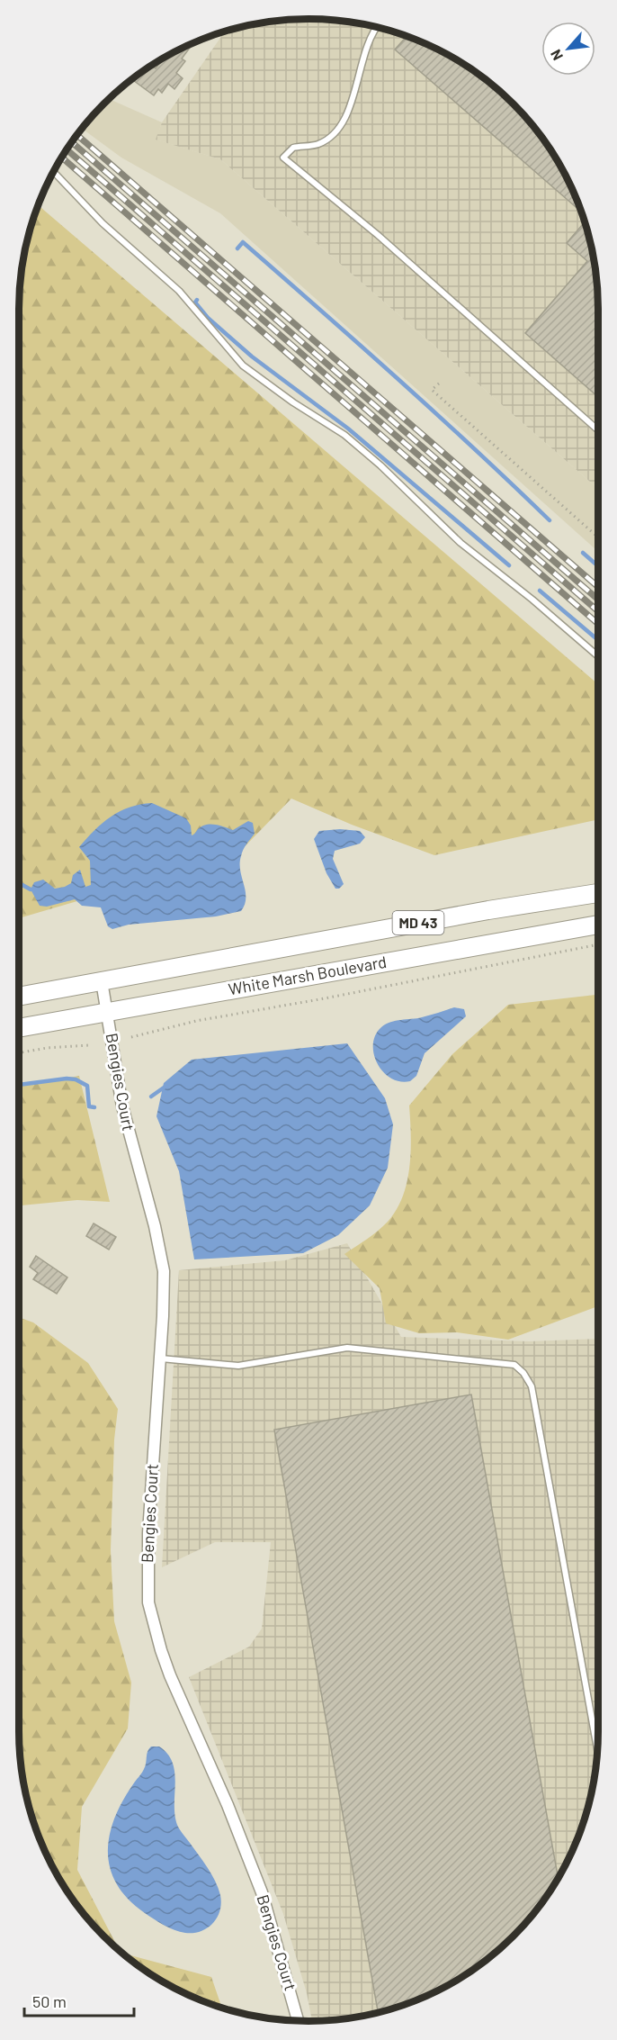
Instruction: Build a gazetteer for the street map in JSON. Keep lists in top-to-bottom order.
{
  "streets": {
    "main road": ["MD 43", "White Marsh Boulevard"],
    "street": ["Bengies Court"]
  },
  "crossings": [
    ["White Marsh Boulevard", "Bengies Court"]
  ],
  "scale_bar": "50 m",
  "north": "bottom left"
}
